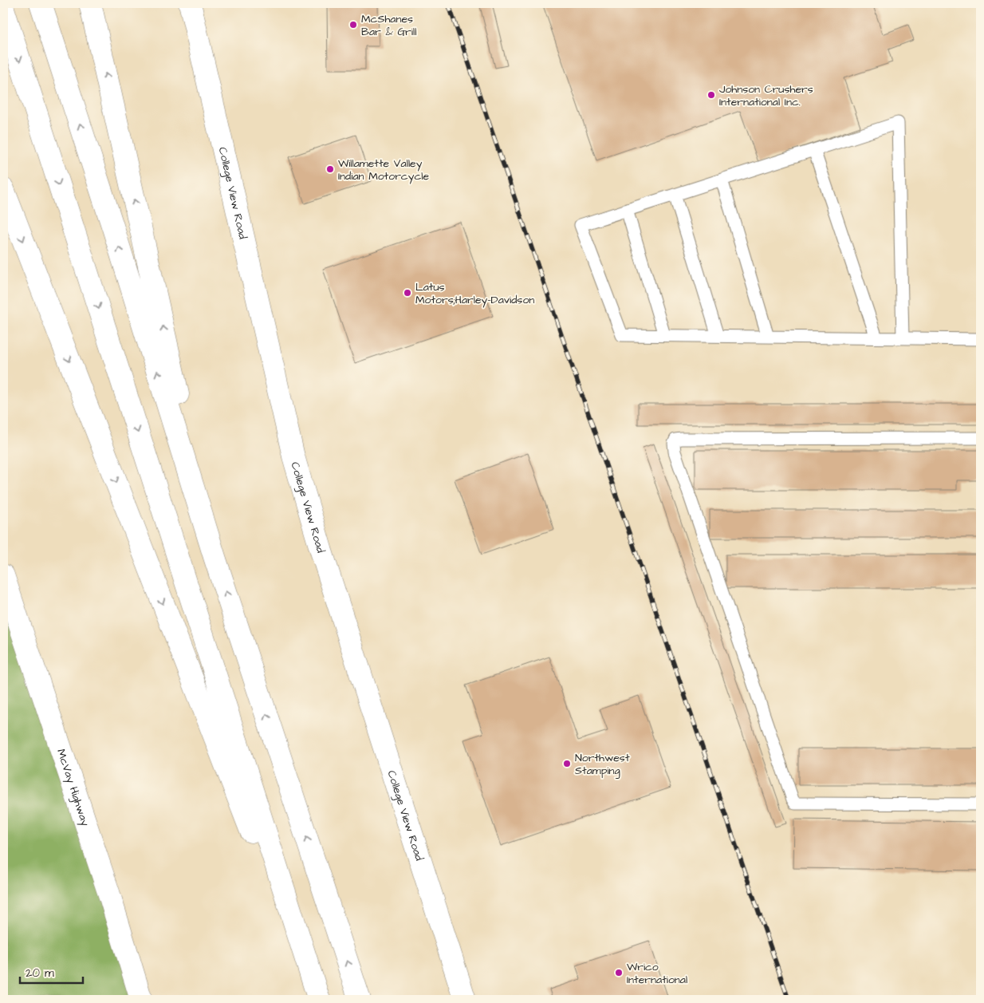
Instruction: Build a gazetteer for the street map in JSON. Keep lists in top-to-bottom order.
{
  "streets": {
    "main road": ["College View Road", "McVay Highway"]
  },
  "places": [
    "McShanes Bar & Grill",
    "Johnson Crushers International Inc.",
    "Willamette Valley Indian Motorcycle",
    "Latus Motors;Harley-Davidson",
    "Northwest Stamping",
    "Wrico International"
  ],
  "scale_bar": "20 m"
}
